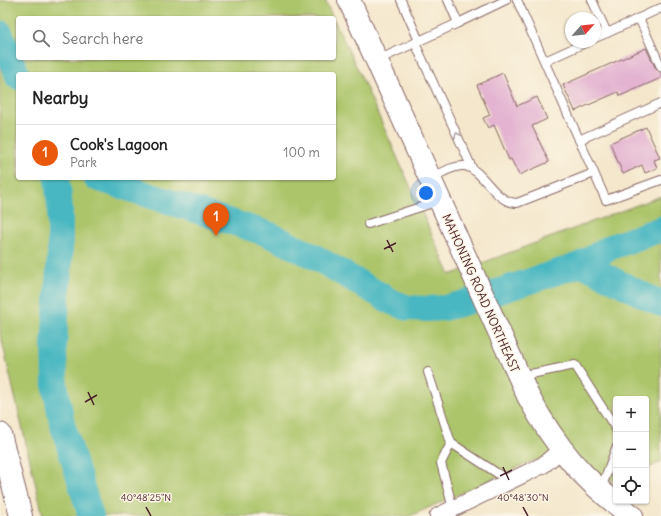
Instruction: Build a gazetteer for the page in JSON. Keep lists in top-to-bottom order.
{
  "streets": {
    "main road": ["MAHONING ROAD NORTHEAST"]
  },
  "north": "top right",
  "page": {
    "search": "Search here",
    "heading": "Nearby",
    "list": [
      {
        "mark": "1",
        "name": "Cook's Lagoon",
        "note": "Park",
        "value": "100 m"
      }
    ],
    "pins": "1",
    "map_buttons": ["+", "−"]
  },
  "coordinates": ["40°48'25\"N", "40°48'30\"N"]
}
